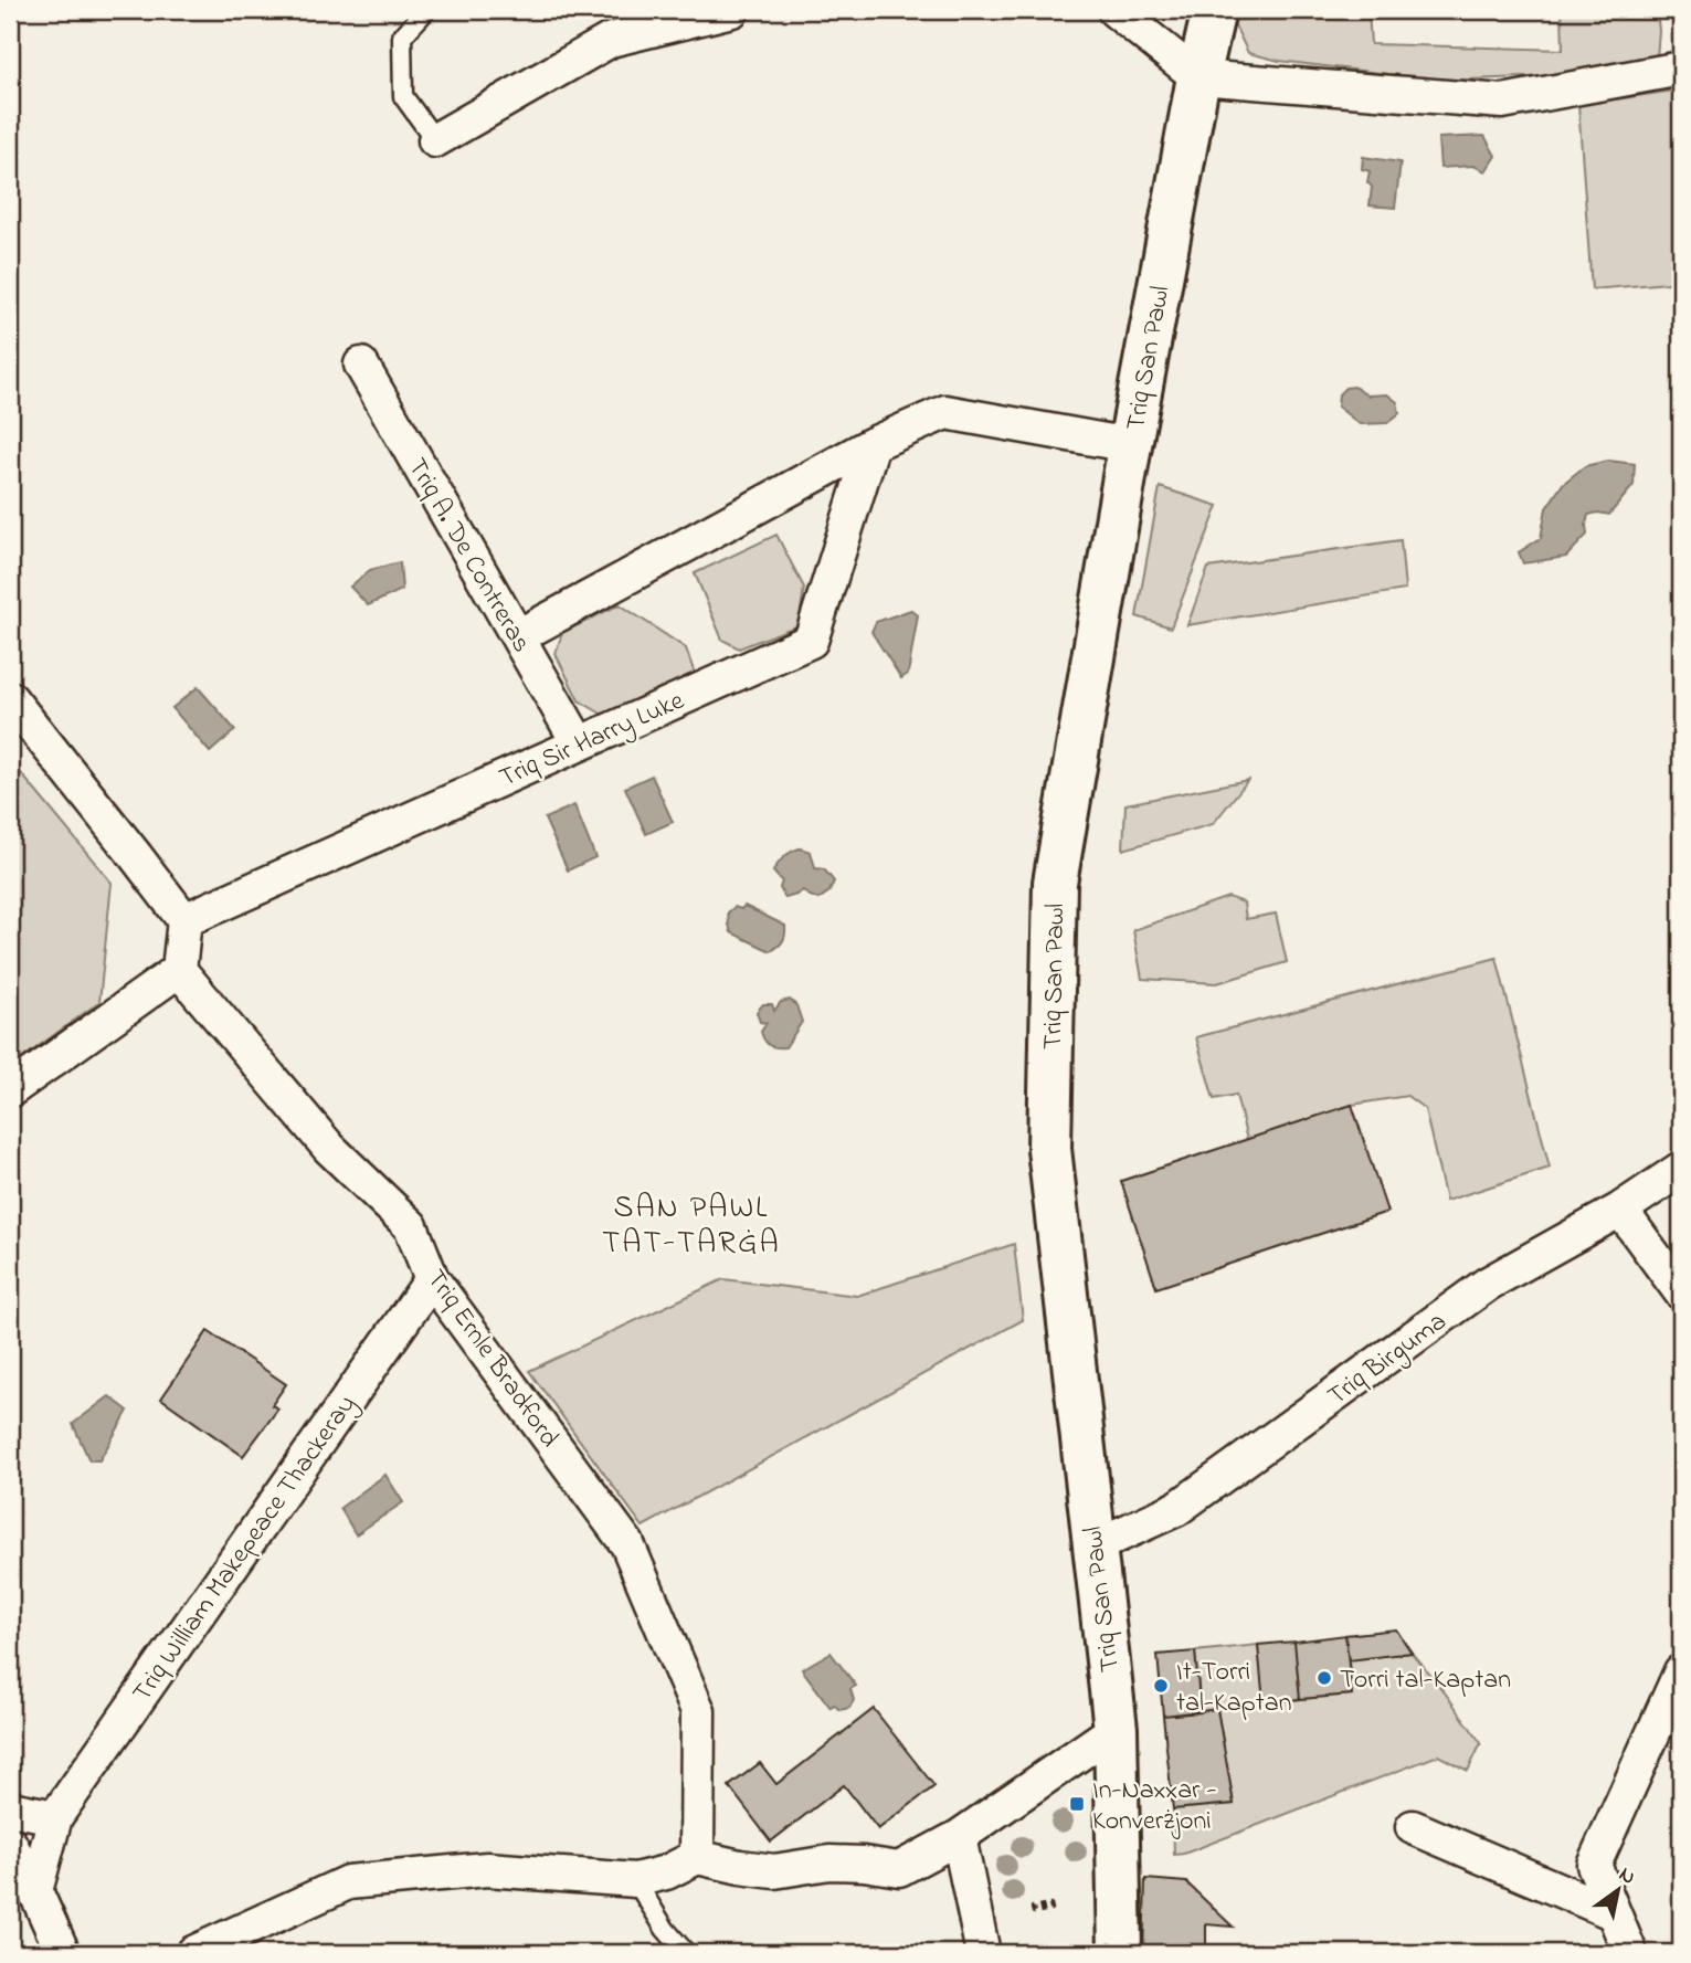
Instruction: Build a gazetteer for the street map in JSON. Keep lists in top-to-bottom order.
{
  "streets": {
    "main road": ["Triq San Pawl"],
    "street": [
      "Triq A. De Contreras",
      "Triq Sir Harry Luke",
      "Triq Ernle Bradford",
      "Triq Birguma",
      "Triq William Makepeace Thackeray"
    ]
  },
  "crossings": [
    ["Triq San Pawl", "Triq Birguma"],
    ["Triq A. De Contreras", "Triq Sir Harry Luke"],
    ["Triq Ernle Bradford", "Triq William Makepeace Thackeray"]
  ],
  "districts": ["SAN PAWL TAT-TARĠA"],
  "places": {
    "other": ["Torri tal-Kaptan", "It-Torri tal-Kaptan"],
    "transit": ["In-Naxxar - Konverżjoni"]
  },
  "north": "top right"
}
